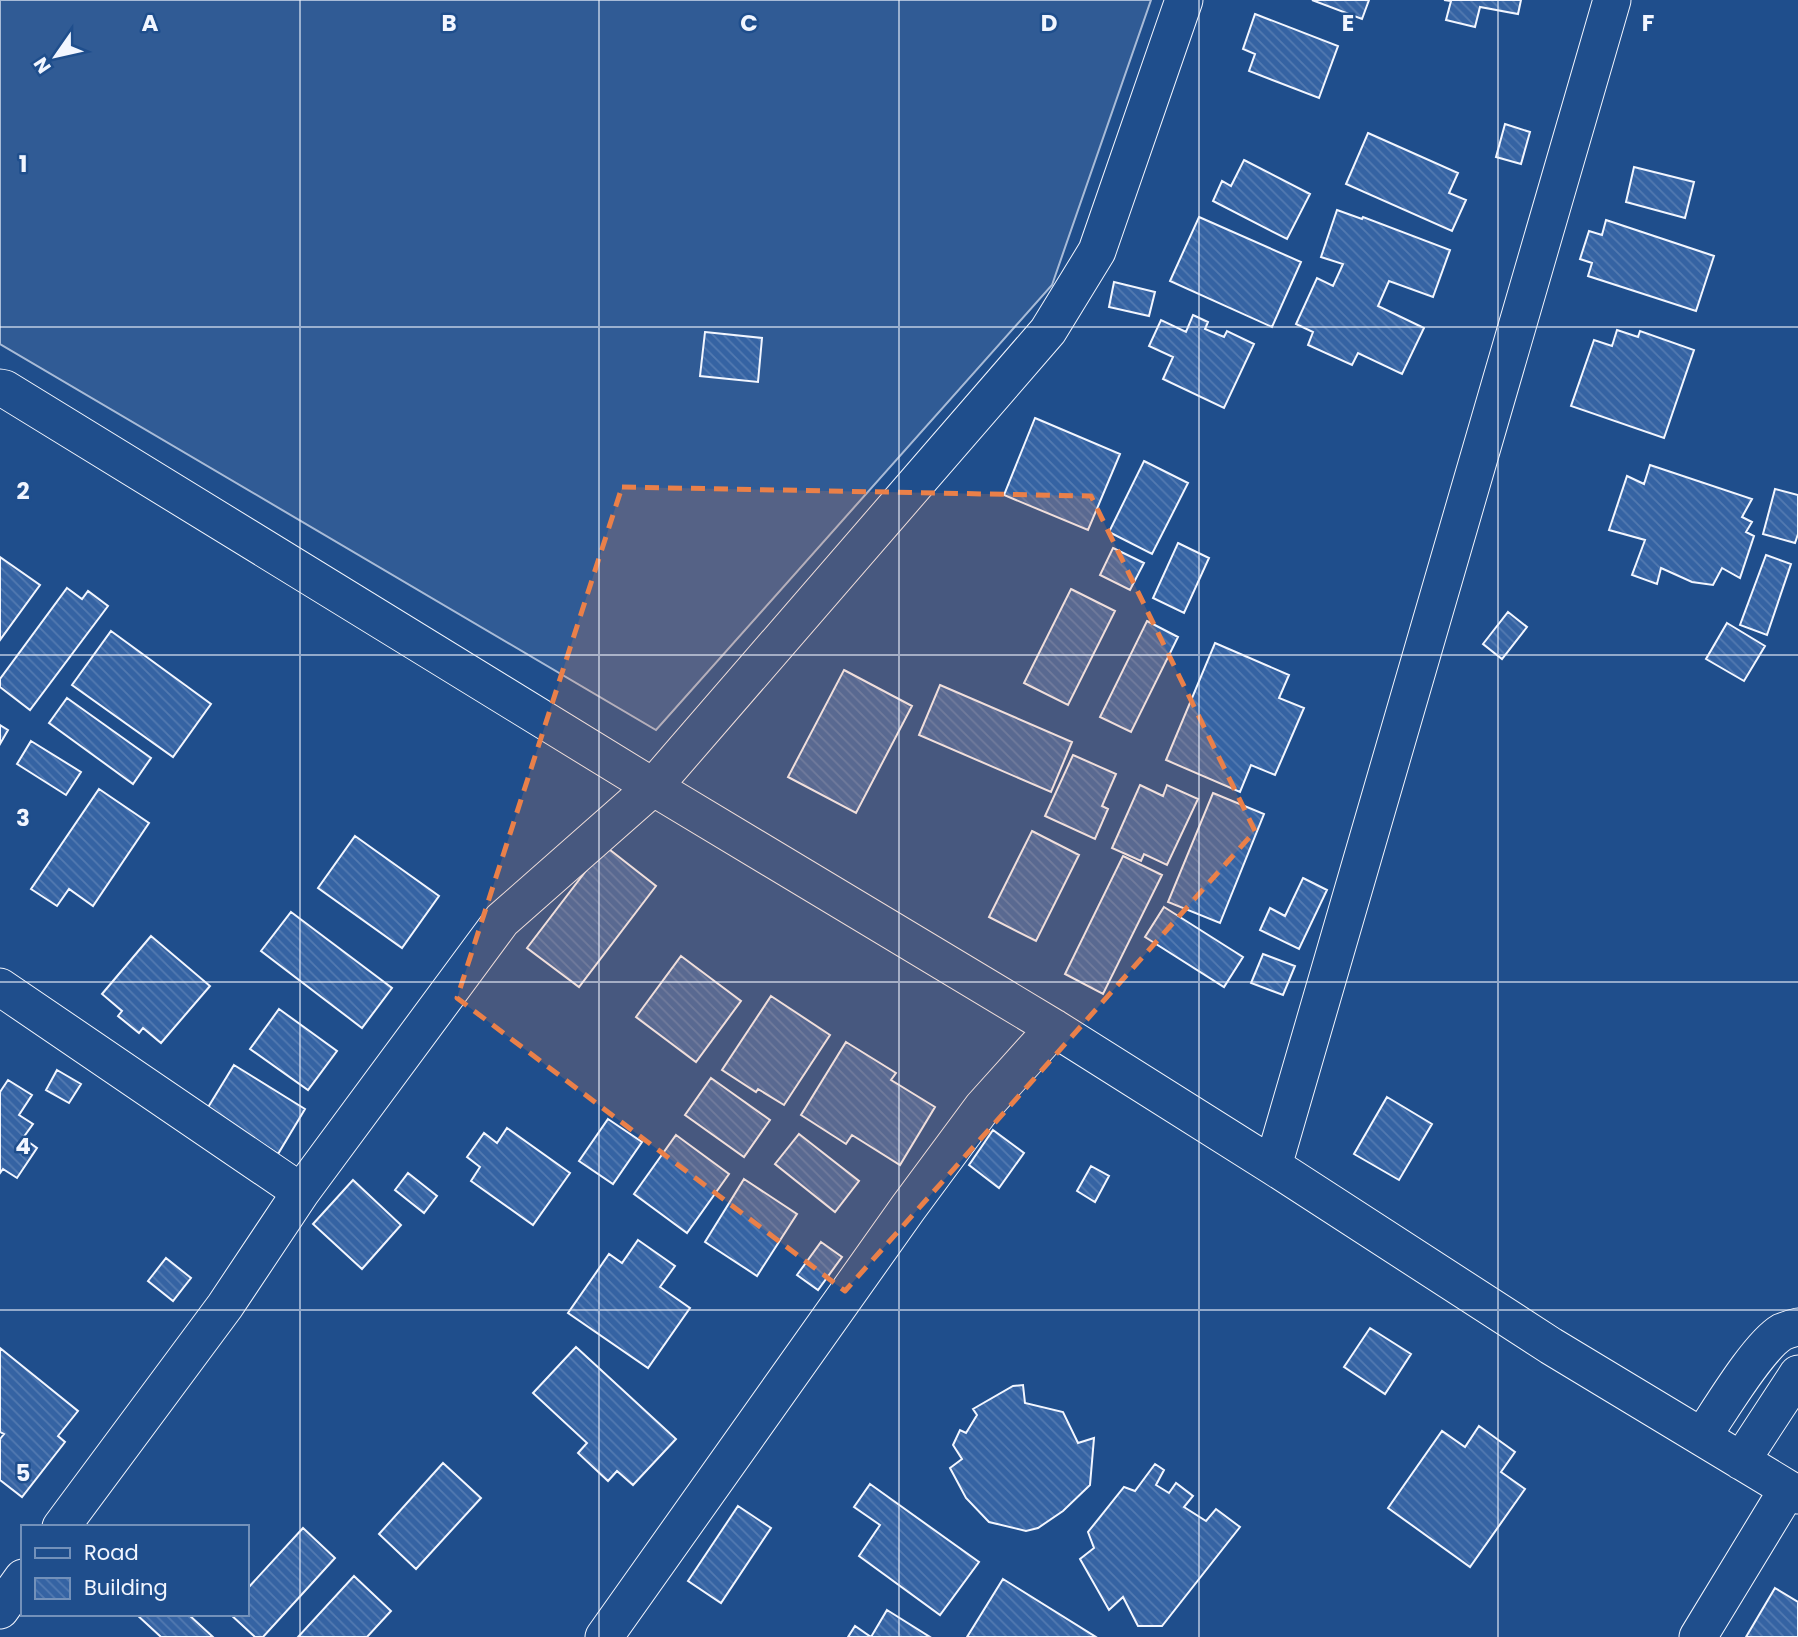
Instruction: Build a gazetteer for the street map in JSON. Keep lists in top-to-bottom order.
{
  "legend": ["Road", "Building"],
  "north": "bottom left",
  "grid": {
    "columns": [
      "A",
      "B",
      "C",
      "D",
      "E",
      "F"
    ],
    "rows": [
      "1",
      "2",
      "3",
      "4",
      "5"
    ]
  }
}
